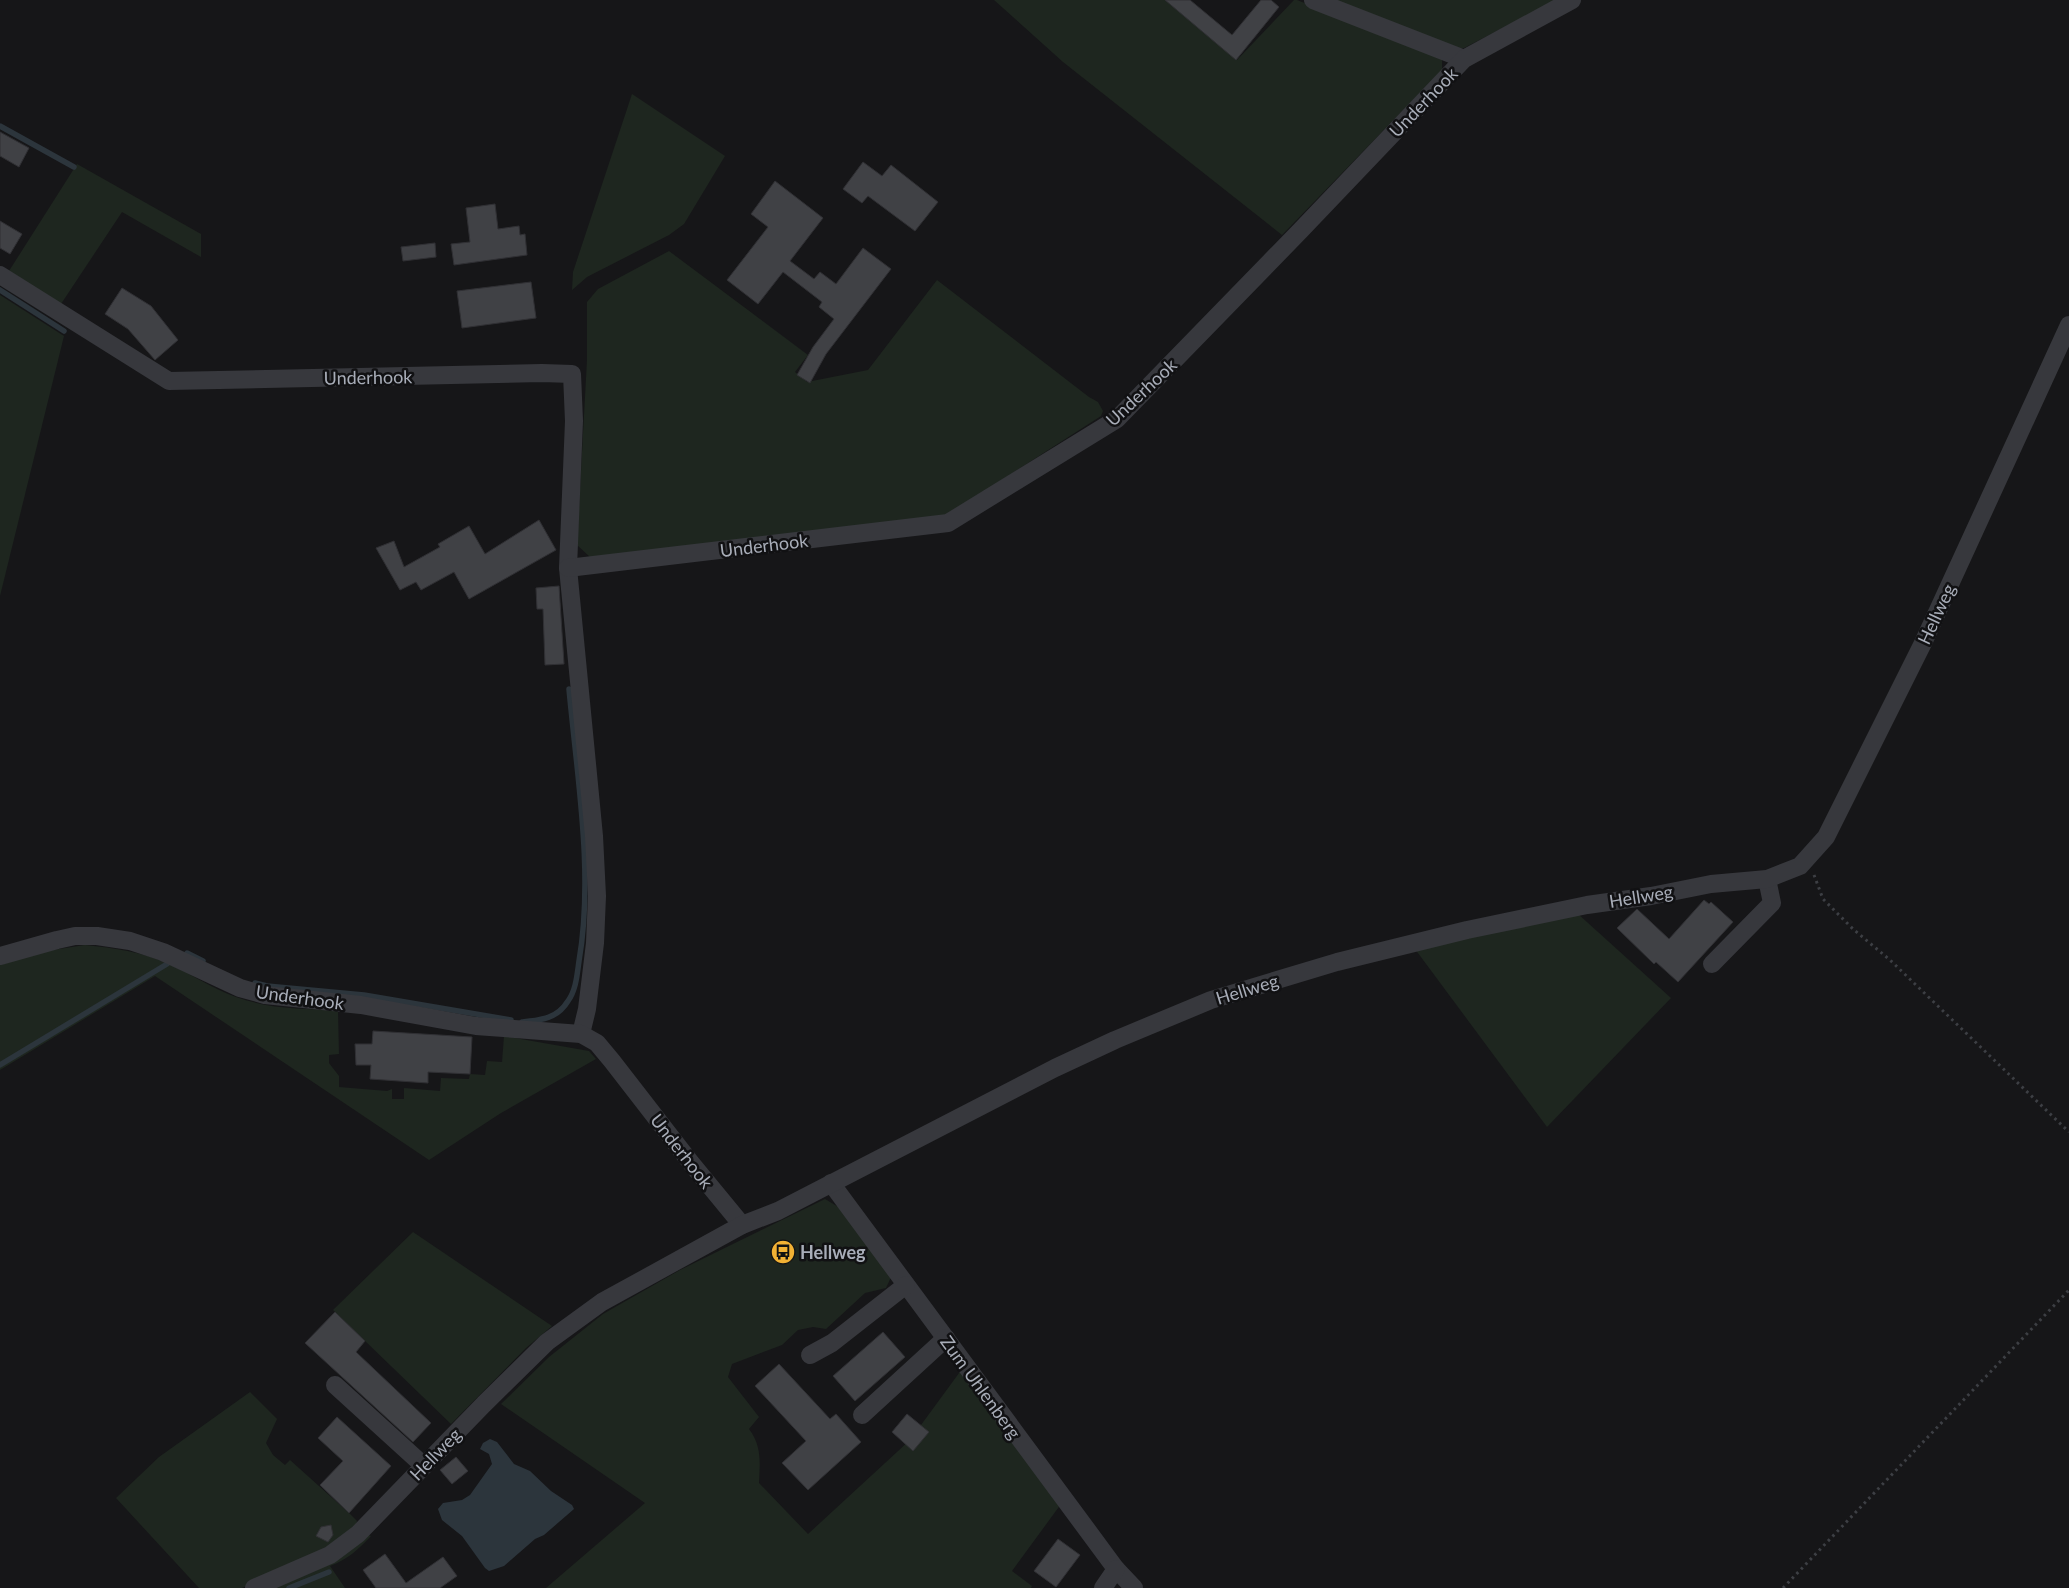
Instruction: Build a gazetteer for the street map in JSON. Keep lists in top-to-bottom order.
{
  "streets": {
    "street": ["Underhook", "Hellweg", "Zum Uhlenberg"]
  },
  "crossings": [
    ["Underhook", "Hellweg"],
    ["Hellweg", "Zum Uhlenberg"]
  ],
  "places": {
    "bus stop": ["Hellweg"]
  }
}
